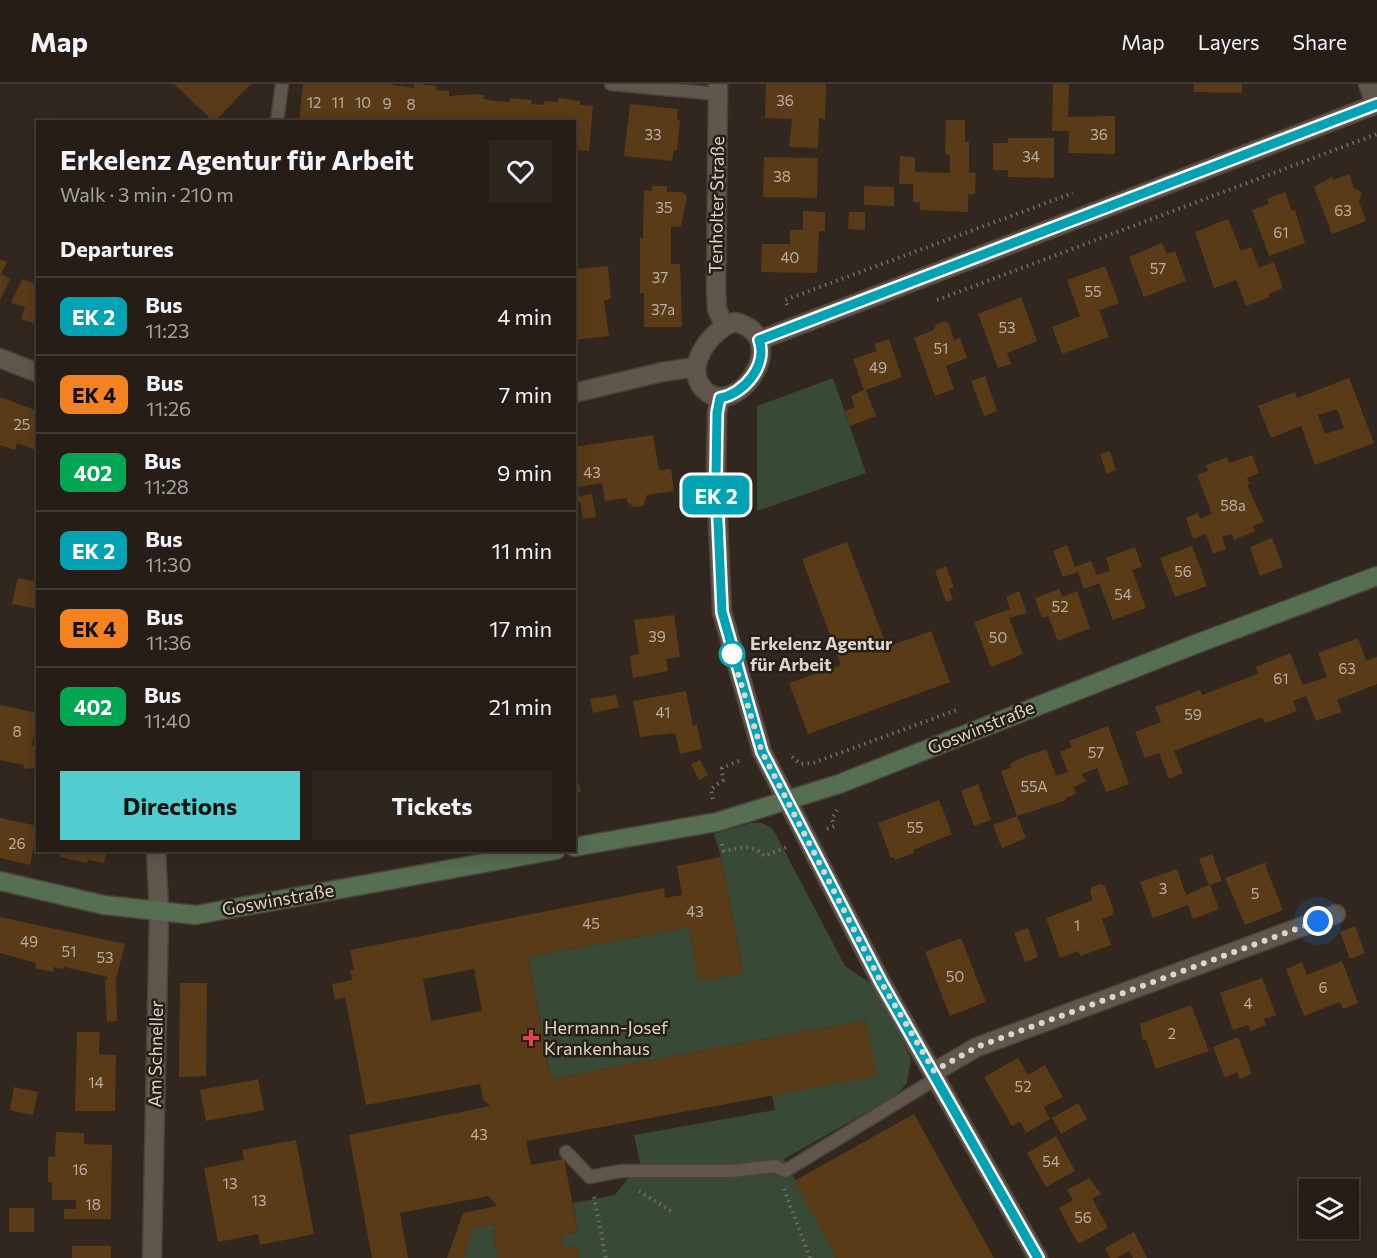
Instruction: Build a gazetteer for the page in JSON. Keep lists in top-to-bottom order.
{
  "streets": {
    "main road": ["Goswinstraße"],
    "street": ["Tenholter Straße", "Am Schneller"]
  },
  "crossings": [
    ["Goswinstraße", "Am Schneller"]
  ],
  "places": {
    "other": ["Erkelenz Agentur für Arbeit"],
    "health": ["Hermann-Josef Krankenhaus"]
  },
  "house_numbers": [
    "36",
    "12",
    "11",
    "10",
    "9",
    "8",
    "33",
    "36",
    "34",
    "38",
    "35",
    "63",
    "61",
    "40",
    "57",
    "37",
    "55",
    "37a",
    "53",
    "51",
    "49",
    "25",
    "43",
    "58a",
    "56",
    "54",
    "52",
    "39",
    "50",
    "63",
    "61",
    "41",
    "59",
    "8",
    "57",
    "55A",
    "55",
    "26",
    "3",
    "5",
    "43",
    "45",
    "1",
    "49",
    "51",
    "53",
    "50",
    "6",
    "4",
    "2",
    "14",
    "52",
    "43",
    "54",
    "16",
    "13",
    "13",
    "18",
    "56"
  ],
  "page": {
    "header": "Map",
    "nav": ["Map", "Layers", "Share"],
    "on_map": "EK 2",
    "heading": [
      ["Erkelenz Agentur für Arbeit", "Walk · 3 min · 210 m"],
      "Departures"
    ],
    "list": [
      {
        "mark": "EK 2",
        "name": "Bus",
        "note": "11:23",
        "value": "4 min"
      },
      {
        "mark": "EK 4",
        "name": "Bus",
        "note": "11:26",
        "value": "7 min"
      },
      {
        "mark": "402",
        "name": "Bus",
        "note": "11:28",
        "value": "9 min"
      },
      {
        "mark": "EK 2",
        "name": "Bus",
        "note": "11:30",
        "value": "11 min"
      },
      {
        "mark": "EK 4",
        "name": "Bus",
        "note": "11:36",
        "value": "17 min"
      },
      {
        "mark": "402",
        "name": "Bus",
        "note": "11:40",
        "value": "21 min"
      }
    ],
    "buttons": ["Directions", "Tickets"]
  }
}
